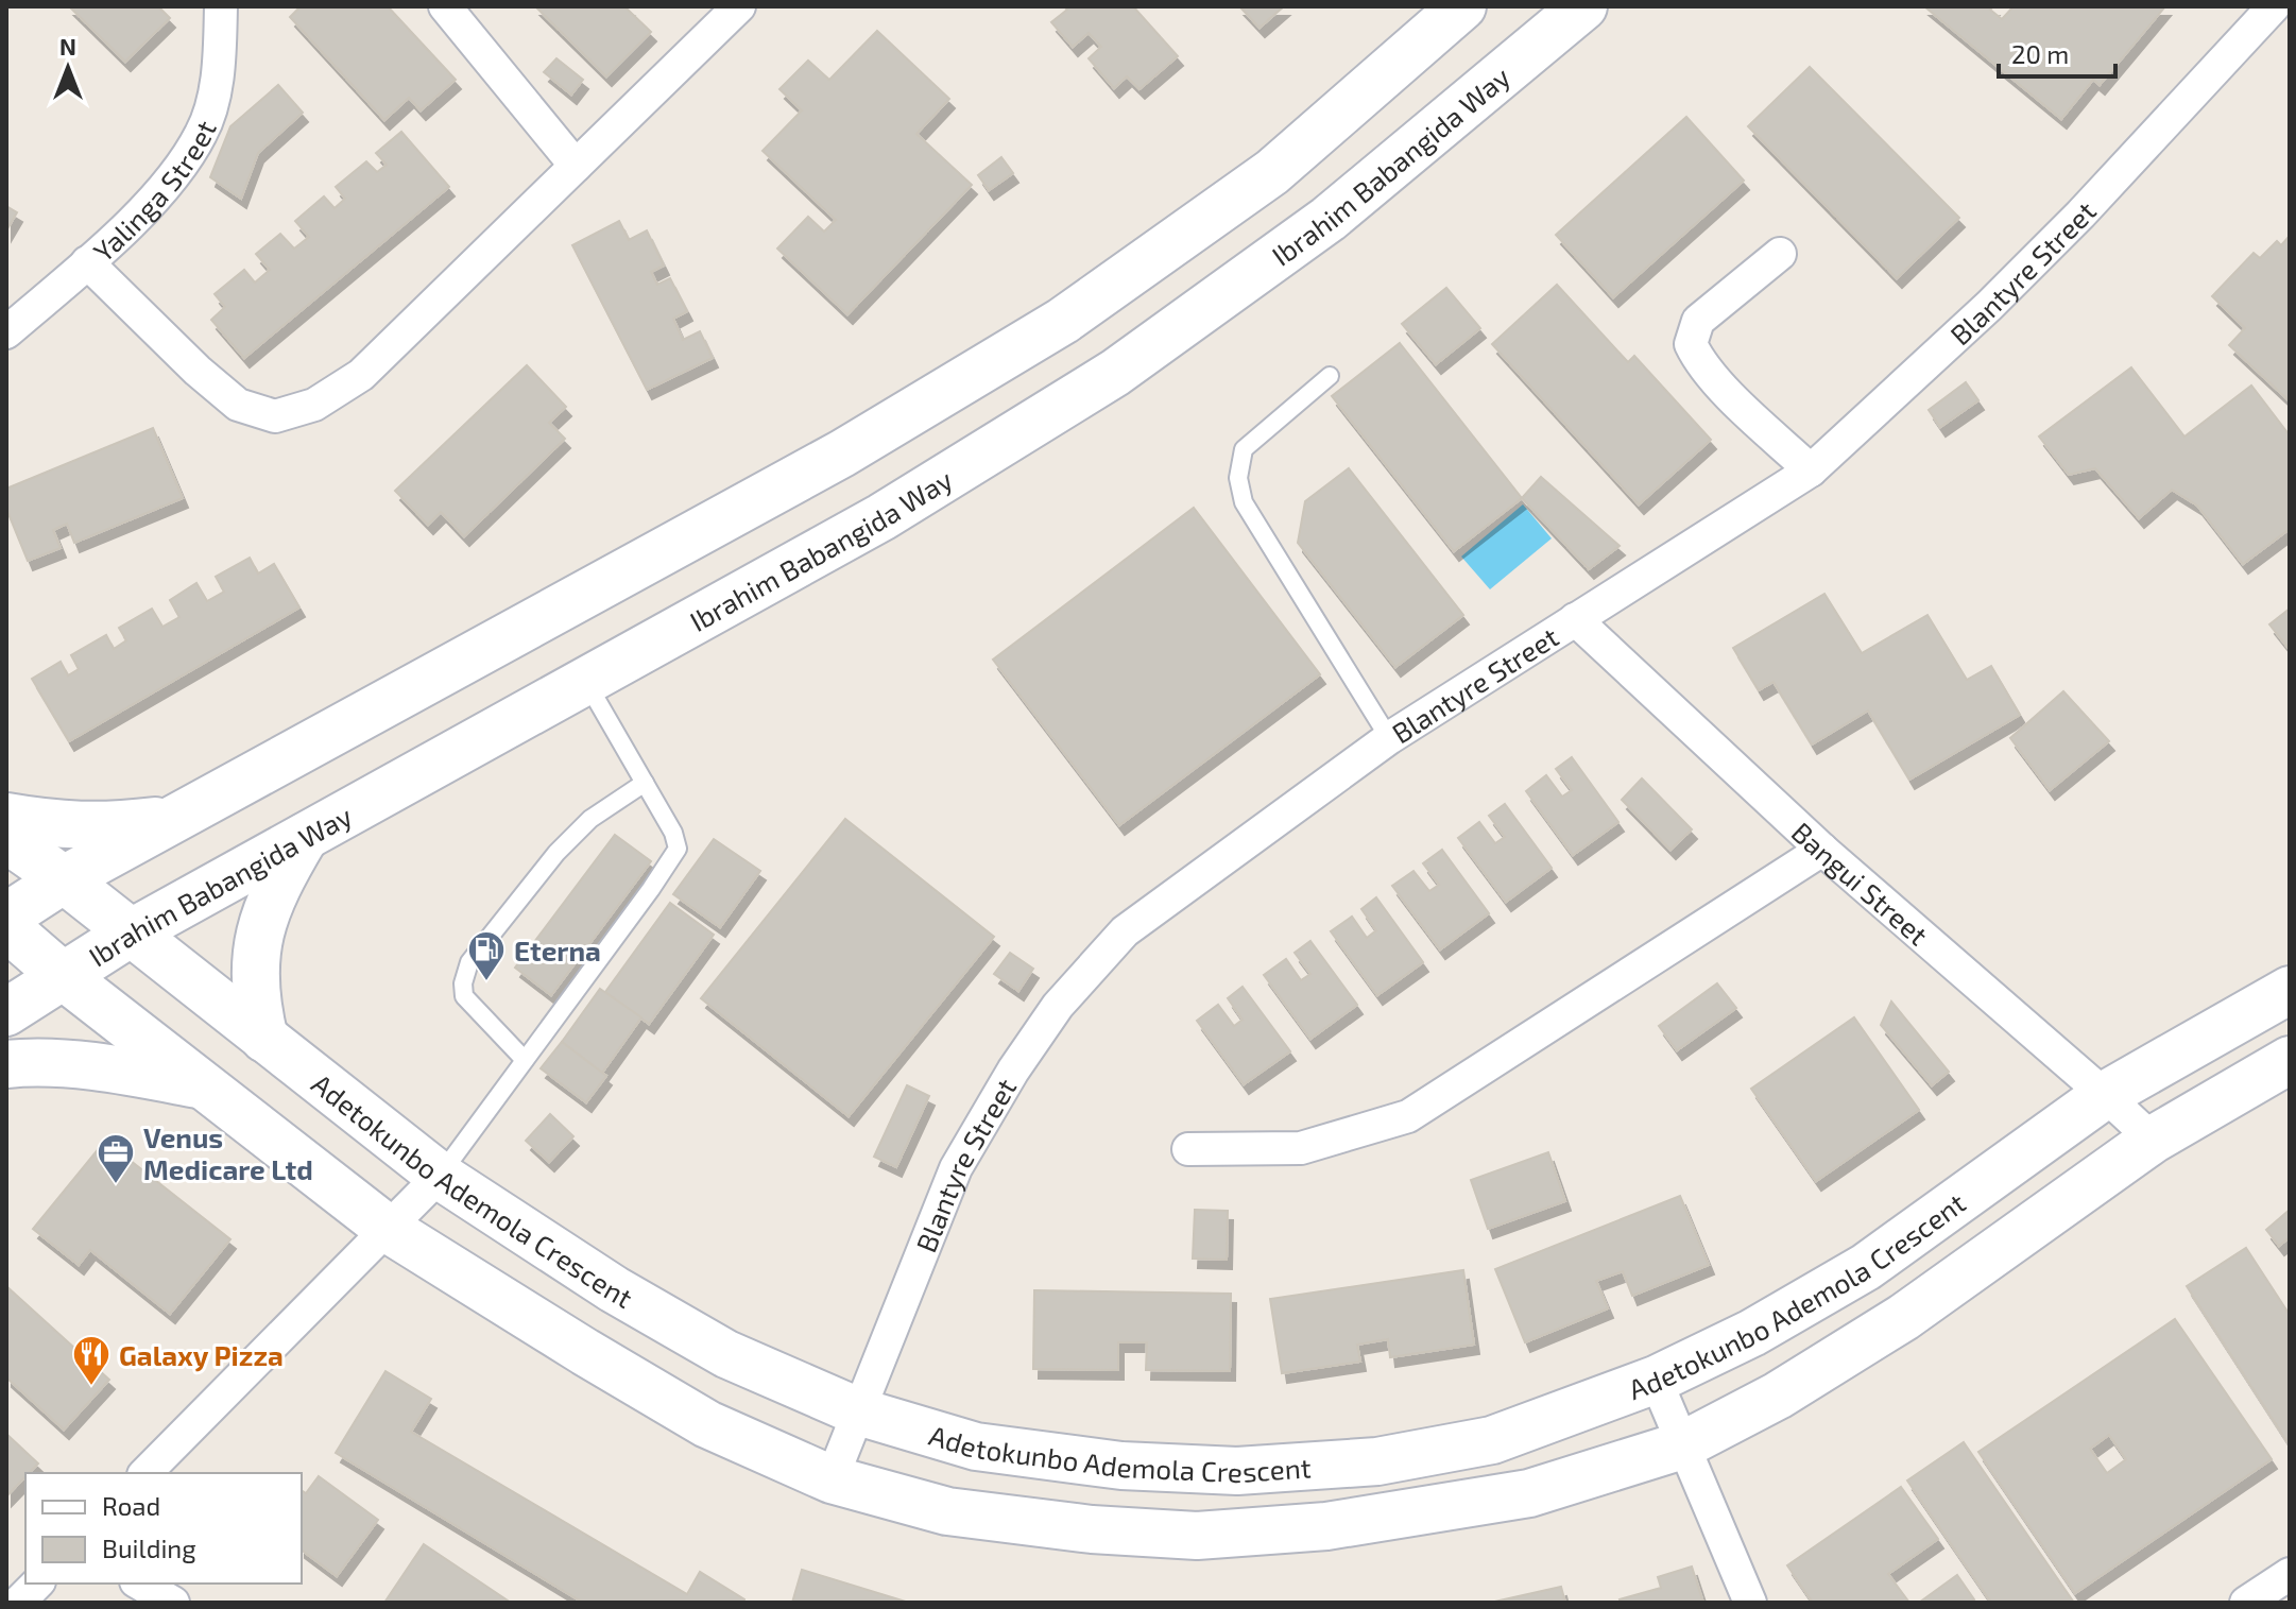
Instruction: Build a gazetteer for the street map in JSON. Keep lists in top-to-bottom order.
{
  "streets": {
    "main road": ["Ibrahim Babangida Way", "Adetokunbo Ademola Crescent"],
    "street": ["Yalinga Street", "Blantyre Street", "Bangui Street"]
  },
  "crossings": [
    ["Ibrahim Babangida Way", "Adetokunbo Ademola Crescent"],
    ["Blantyre Street", "Bangui Street"],
    ["Blantyre Street", "Adetokunbo Ademola Crescent"],
    ["Bangui Street", "Adetokunbo Ademola Crescent"]
  ],
  "places": {
    "fuel station": ["Eterna"],
    "office": ["Venus Medicare Ltd"],
    "restaurant": ["Galaxy Pizza"]
  },
  "legend": ["Road", "Building"],
  "scale_bar": "20 m",
  "north": "top"
}
